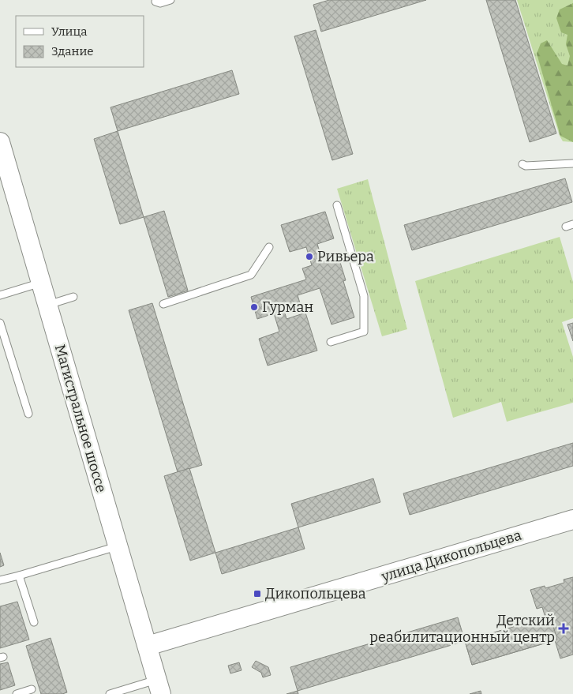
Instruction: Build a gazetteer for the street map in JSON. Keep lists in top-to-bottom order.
{
  "streets": {
    "main road": ["Магистральное шоссе", "улица Дикопольцева"]
  },
  "crossings": [
    ["Магистральное шоссе", "улица Дикопольцева"]
  ],
  "places": {
    "other": ["Ривьера", "Гурман"],
    "transit": ["Дикопольцева"],
    "health": ["Детский реабилитационный центр"]
  },
  "legend": ["Улица", "Здание"]
}
